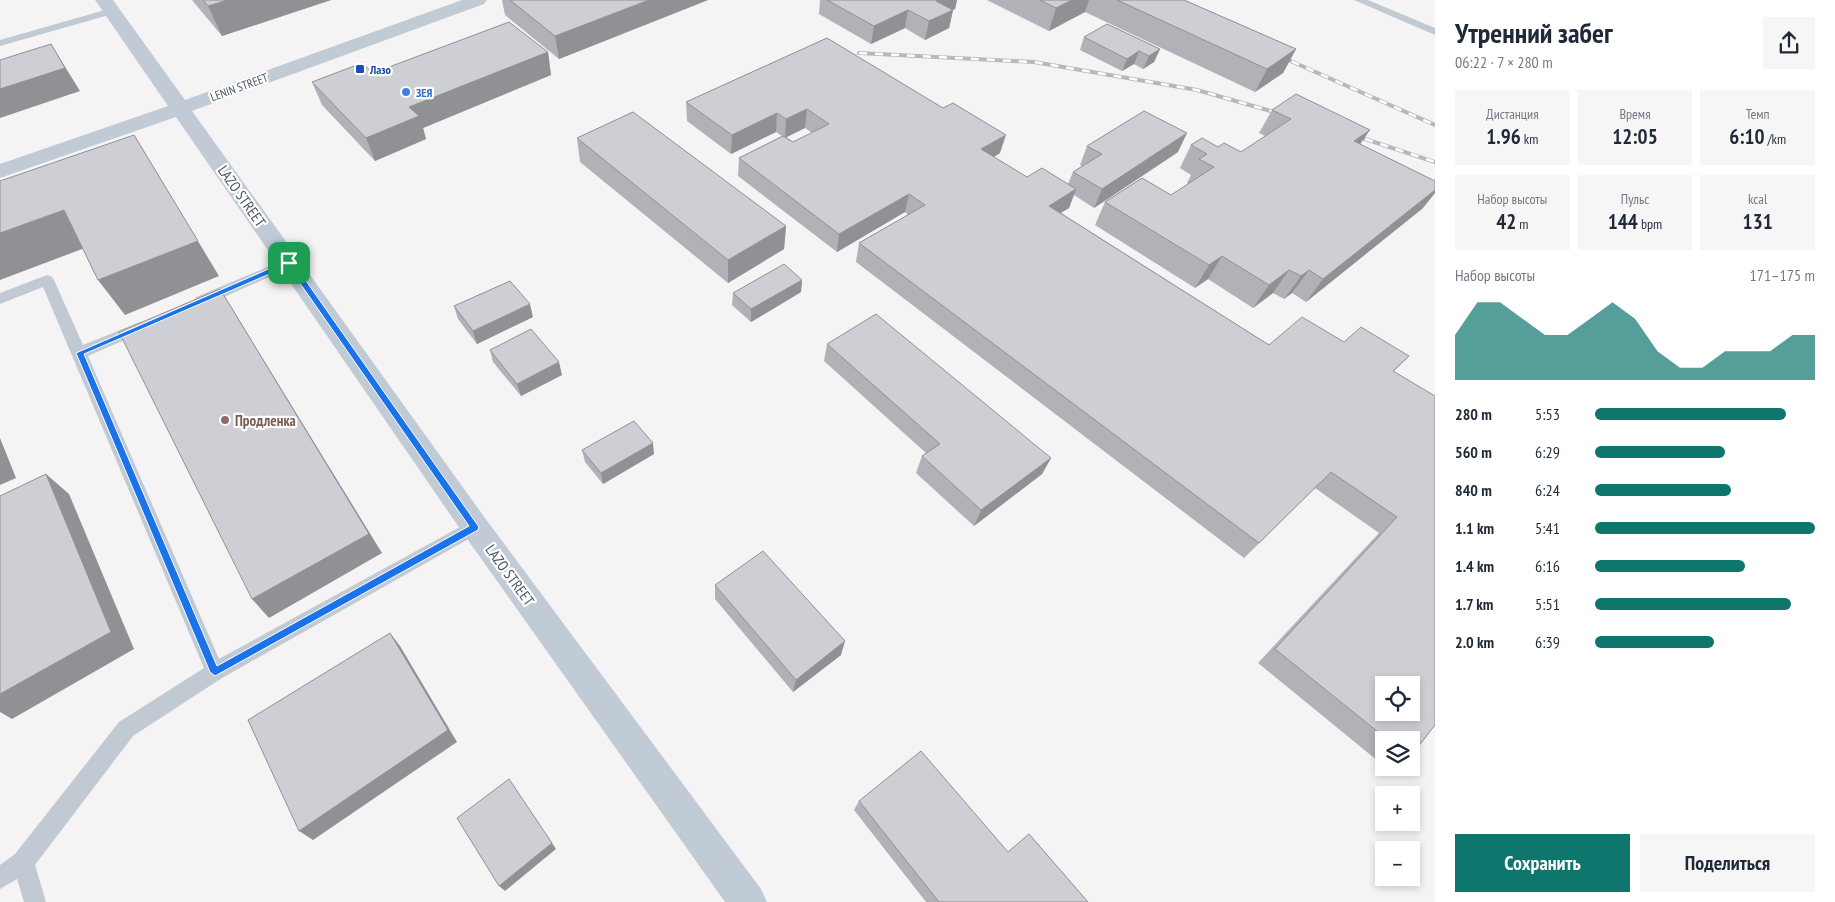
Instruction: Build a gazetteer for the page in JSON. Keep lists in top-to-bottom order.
{
  "streets": {
    "street": ["LENIN STREET", "LAZO STREET"]
  },
  "crossings": [
    ["LENIN STREET", "LAZO STREET"]
  ],
  "places": {
    "transit": ["Лазо"],
    "other": ["ЗЕЯ", "Продленка"]
  },
  "page": {
    "heading": ["Утренний забег", "06:22 · 7 × 280 m"],
    "stats": [
      ["Дистанция", "1.96 km"],
      ["Время", "12:05"],
      ["Темп", "6:10 /km"],
      ["Набор высоты", "42 m"],
      ["Пульс", "144 bpm"],
      ["kcal", "131"]
    ],
    "chart": ["Набор высоты", "171–175 m"],
    "list": [
      {
        "name": "280 m",
        "note": "5:53"
      },
      {
        "name": "560 m",
        "note": "6:29"
      },
      {
        "name": "840 m",
        "note": "6:24"
      },
      {
        "name": "1.1 km",
        "note": "5:41"
      },
      {
        "name": "1.4 km",
        "note": "6:16"
      },
      {
        "name": "1.7 km",
        "note": "5:51"
      },
      {
        "name": "2.0 km",
        "note": "6:39"
      }
    ],
    "map_buttons": ["+", "−"],
    "buttons": ["Сохранить", "Поделиться"]
  }
}
